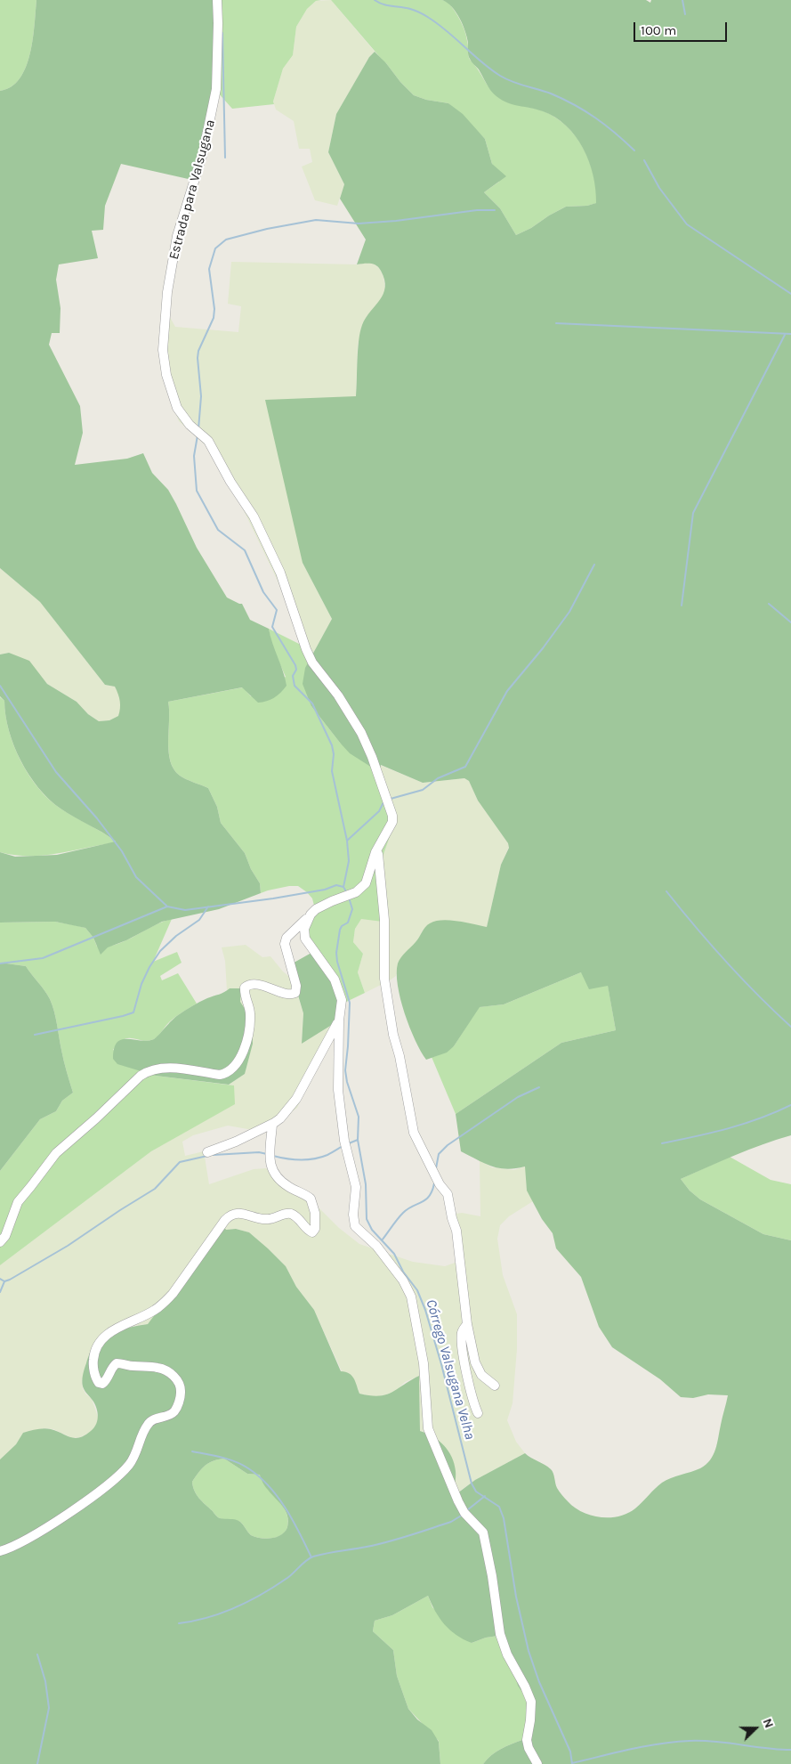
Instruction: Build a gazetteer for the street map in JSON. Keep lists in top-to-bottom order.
{
  "streets": {
    "street": ["Estrada para Valsugana"]
  },
  "water": ["Córrego Valsugana Velha"],
  "scale_bar": "100 m",
  "north": "right"
}
